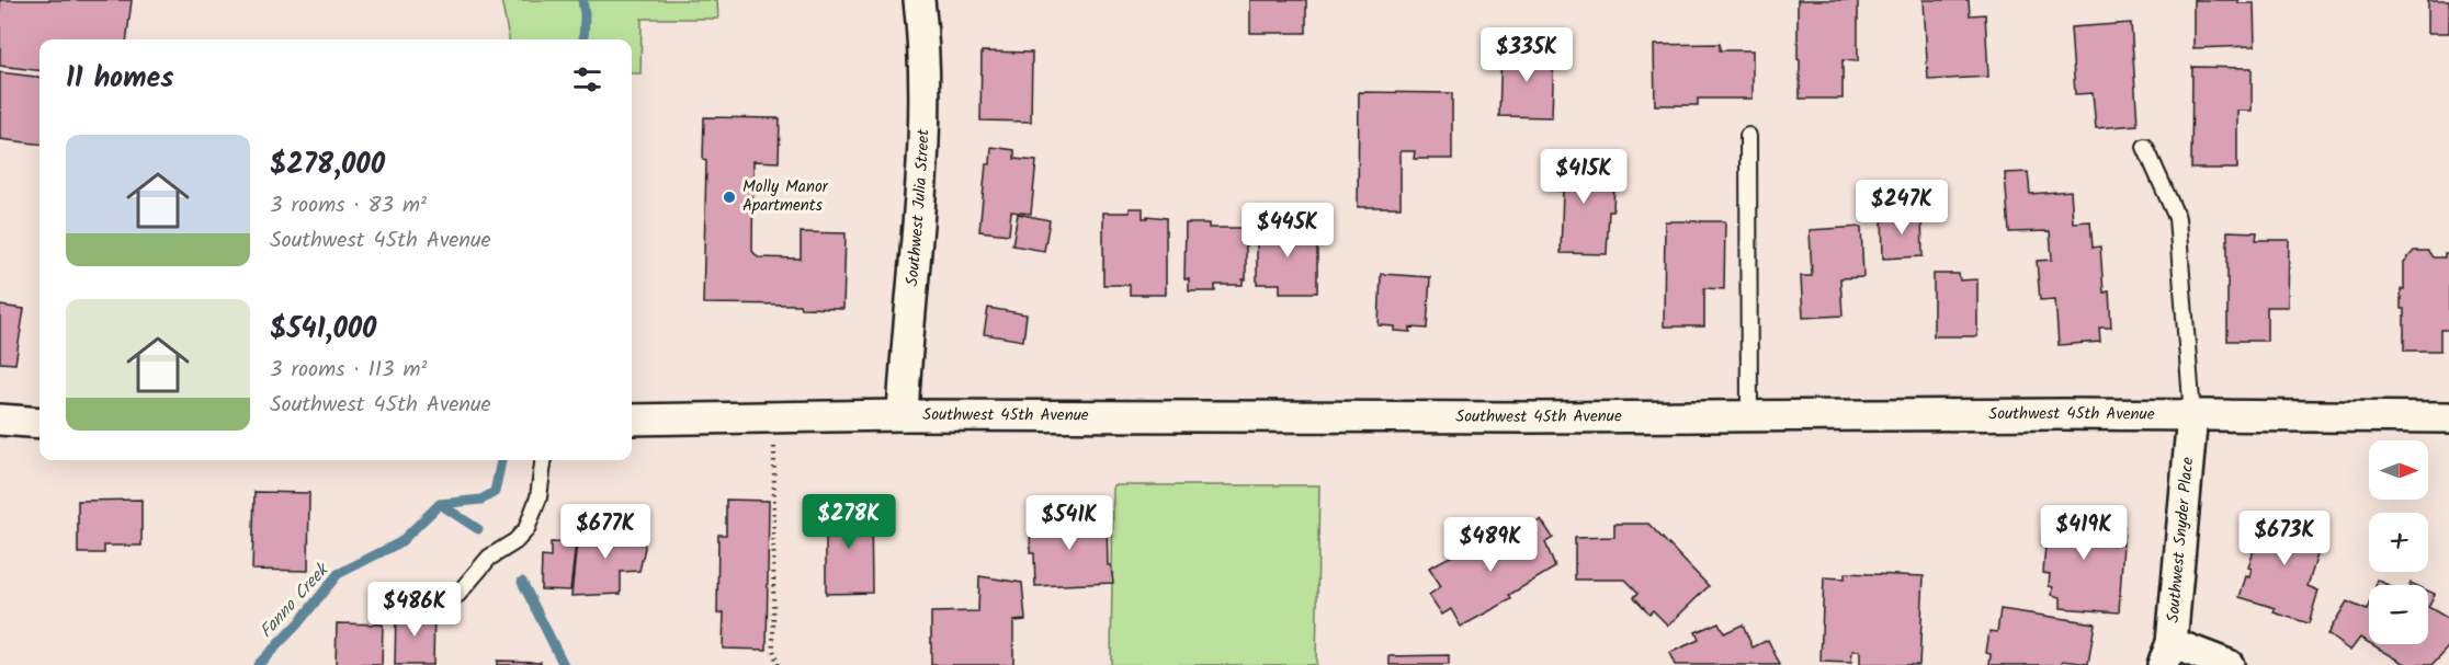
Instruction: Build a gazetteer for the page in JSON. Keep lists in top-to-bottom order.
{
  "streets": {
    "street": ["Southwest Julia Street", "Southwest 45th Avenue", "Southwest Snyder Place"]
  },
  "crossings": [
    ["Southwest Julia Street", "Southwest 45th Avenue"],
    ["Southwest 45th Avenue", "Southwest Snyder Place"]
  ],
  "water": ["Fanno Creek"],
  "places": ["Molly Manor Apartments"],
  "north": "right",
  "page": {
    "price": [
      "$335K",
      "$415K",
      "$247K",
      "$445K",
      "$278K",
      "$541K",
      "$677K",
      "$419K",
      "$673K",
      "$489K",
      "$486K"
    ],
    "heading": "11 homes",
    "list": [
      {
        "name": "$278,000",
        "note": "3 rooms · 83 m² · Southwest 45th Avenue"
      },
      {
        "name": "$541,000",
        "note": "3 rooms · 113 m² · Southwest 45th Avenue"
      }
    ],
    "map_buttons": ["+", "−"]
  }
}
